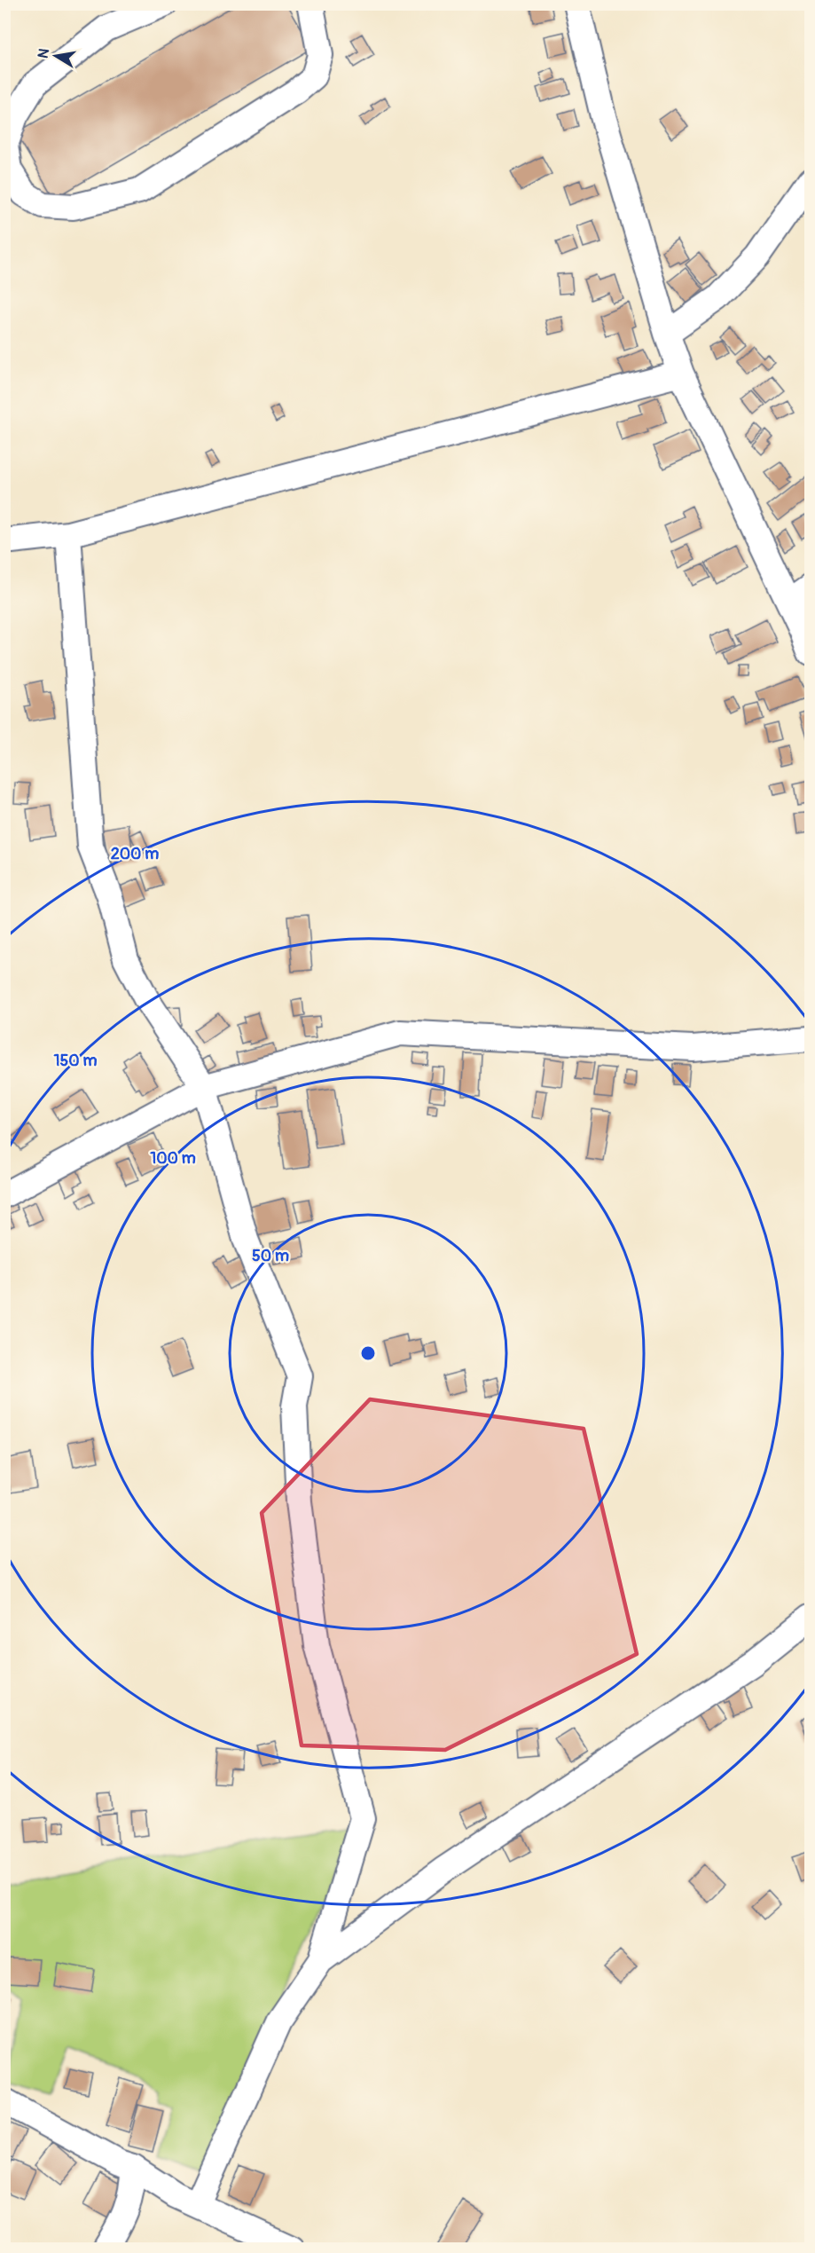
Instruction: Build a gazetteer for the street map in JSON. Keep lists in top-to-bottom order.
{
  "north": "left",
  "rings": [
    "200 m",
    "150 m",
    "100 m",
    "50 m"
  ]
}
